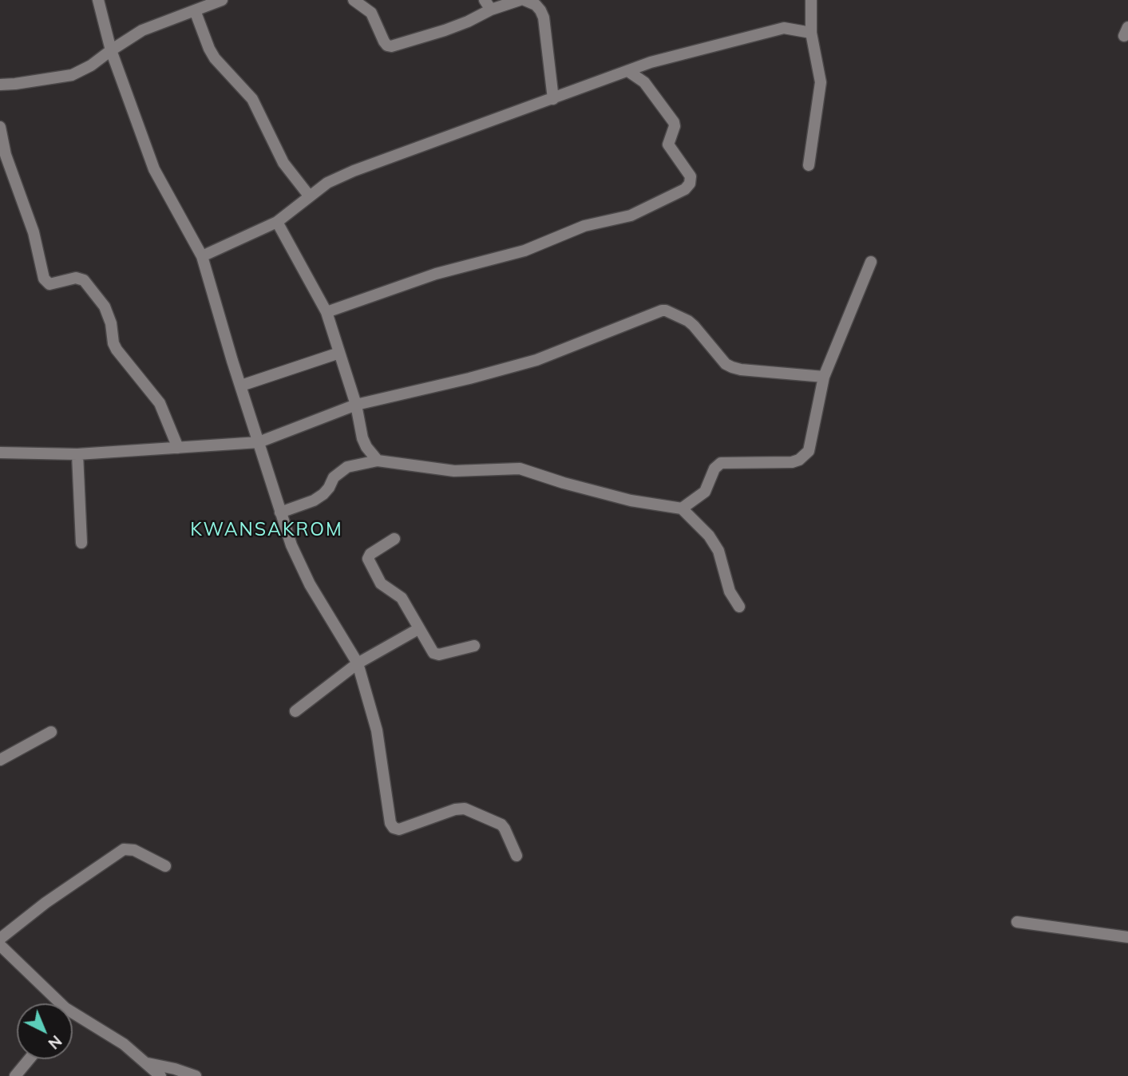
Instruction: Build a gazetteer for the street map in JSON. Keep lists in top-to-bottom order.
{
  "districts": ["KWANSAKROM"],
  "north": "bottom right"
}
